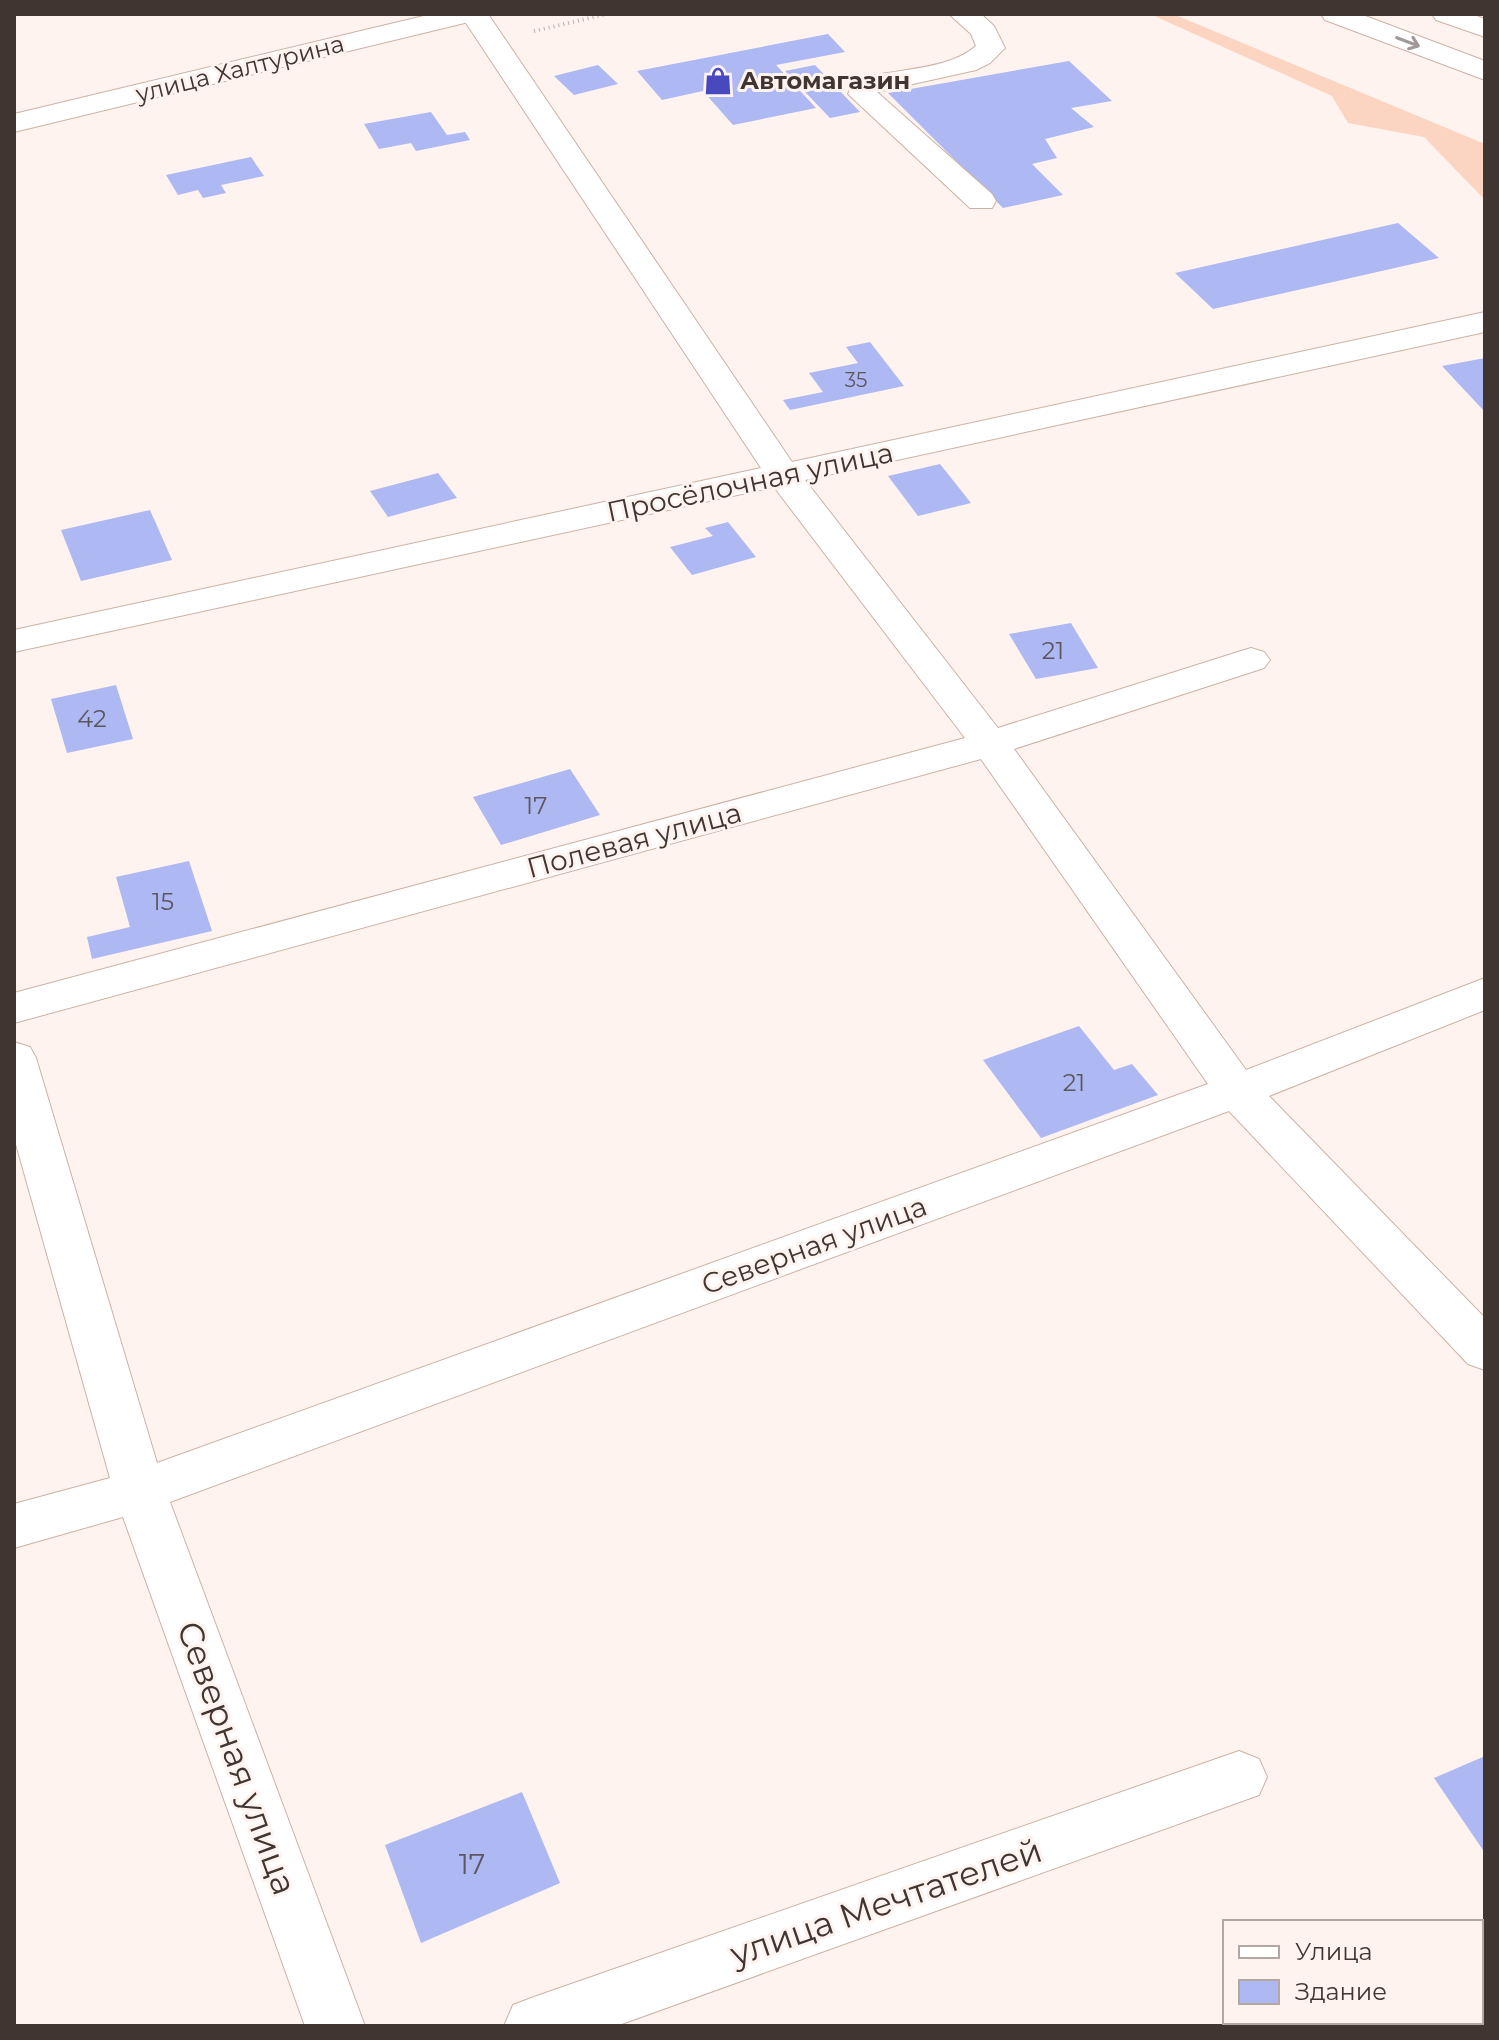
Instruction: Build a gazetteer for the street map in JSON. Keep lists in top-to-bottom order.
{
  "streets": {
    "main road": [
      "улица Халтурина",
      "Просёлочная улица",
      "Полевая улица",
      "Северная улица",
      "улица Мечтателей"
    ]
  },
  "places": {
    "shop": ["Автомагазин"]
  },
  "house_numbers": [
    "35",
    "21",
    "42",
    "17",
    "15",
    "21",
    "17"
  ],
  "legend": ["Улица", "Здание"]
}
